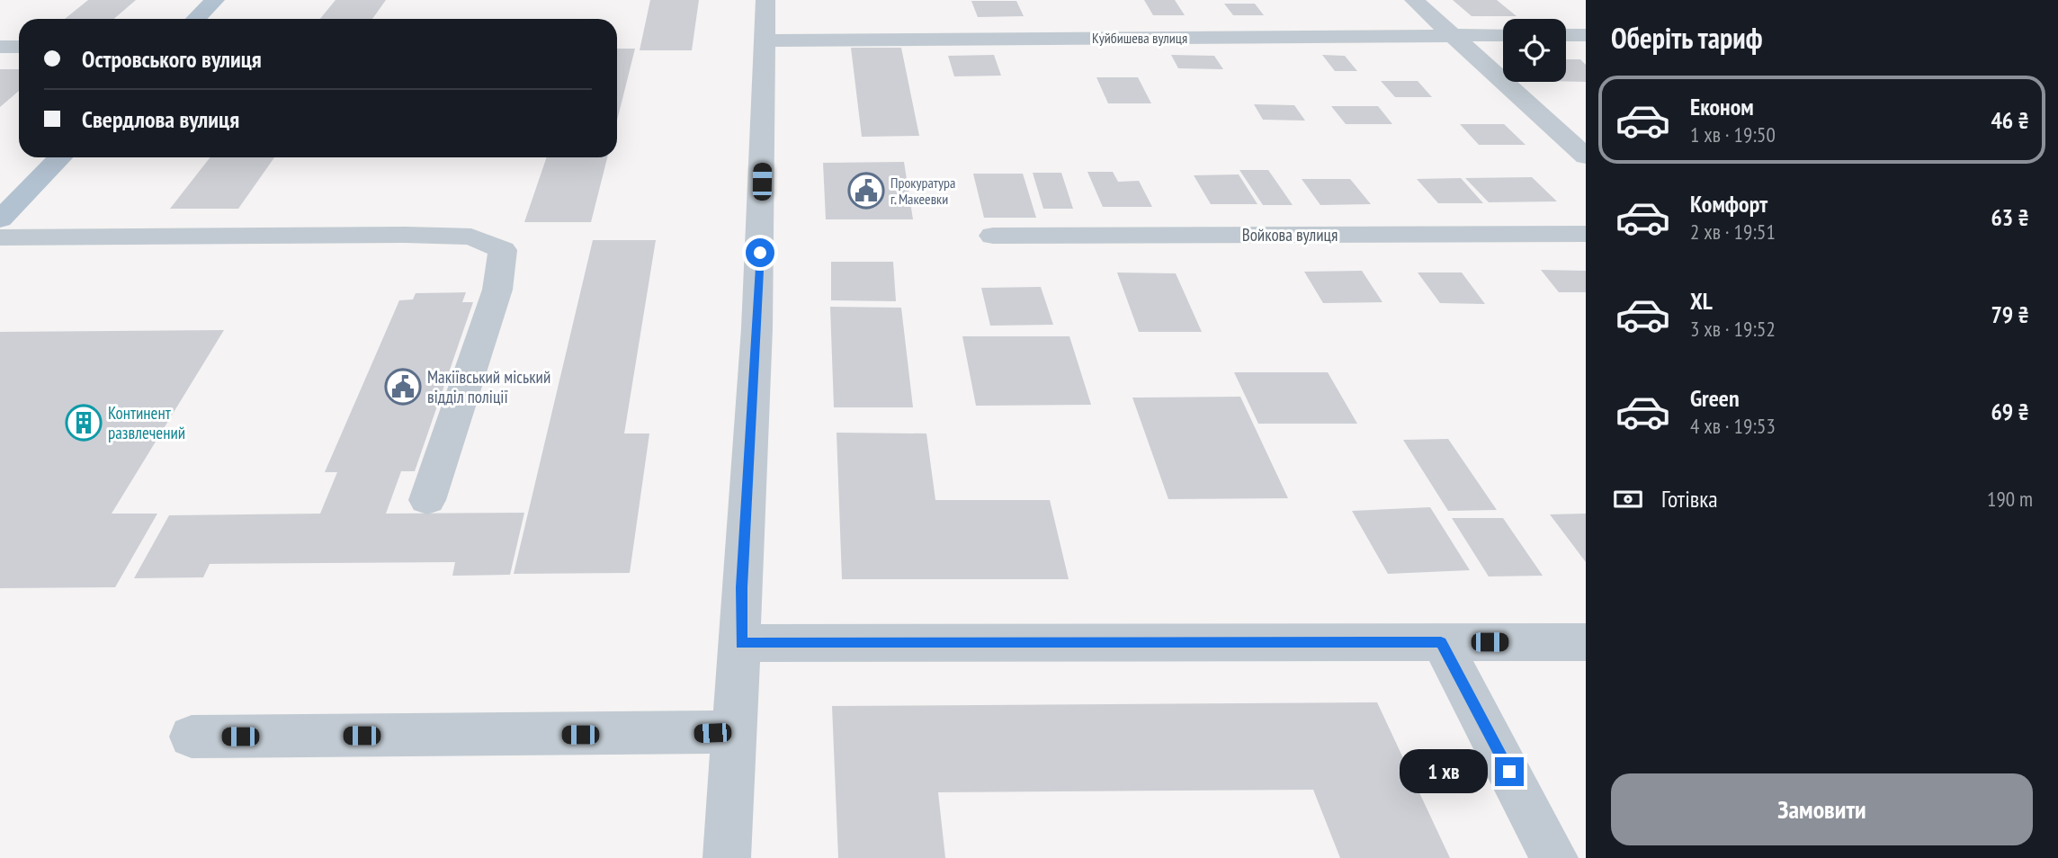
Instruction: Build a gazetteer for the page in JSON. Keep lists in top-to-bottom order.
{
  "streets": {
    "street": ["Куйбишева вулиця", "Войкова вулиця"]
  },
  "places": {
    "public building": ["Прокуратура г. Макеевки", "Макіївський міський відділ поліції"],
    "building": ["Континент развлечений"]
  },
  "page": {
    "heading": "Оберіть тариф",
    "banner": ["Островського вулиця", "Свердлова вулиця"],
    "list": [
      {
        "name": "Економ",
        "note": "1 хв · 19:50",
        "value": "46 ₴"
      },
      {
        "name": "Комфорт",
        "note": "2 хв · 19:51",
        "value": "63 ₴"
      },
      {
        "name": "XL",
        "note": "3 хв · 19:52",
        "value": "79 ₴"
      },
      {
        "name": "Green",
        "note": "4 хв · 19:53",
        "value": "69 ₴"
      }
    ],
    "pay": ["Готівка", "190 m"],
    "bubble": "1 хв",
    "buttons": "Замовити"
  }
}
